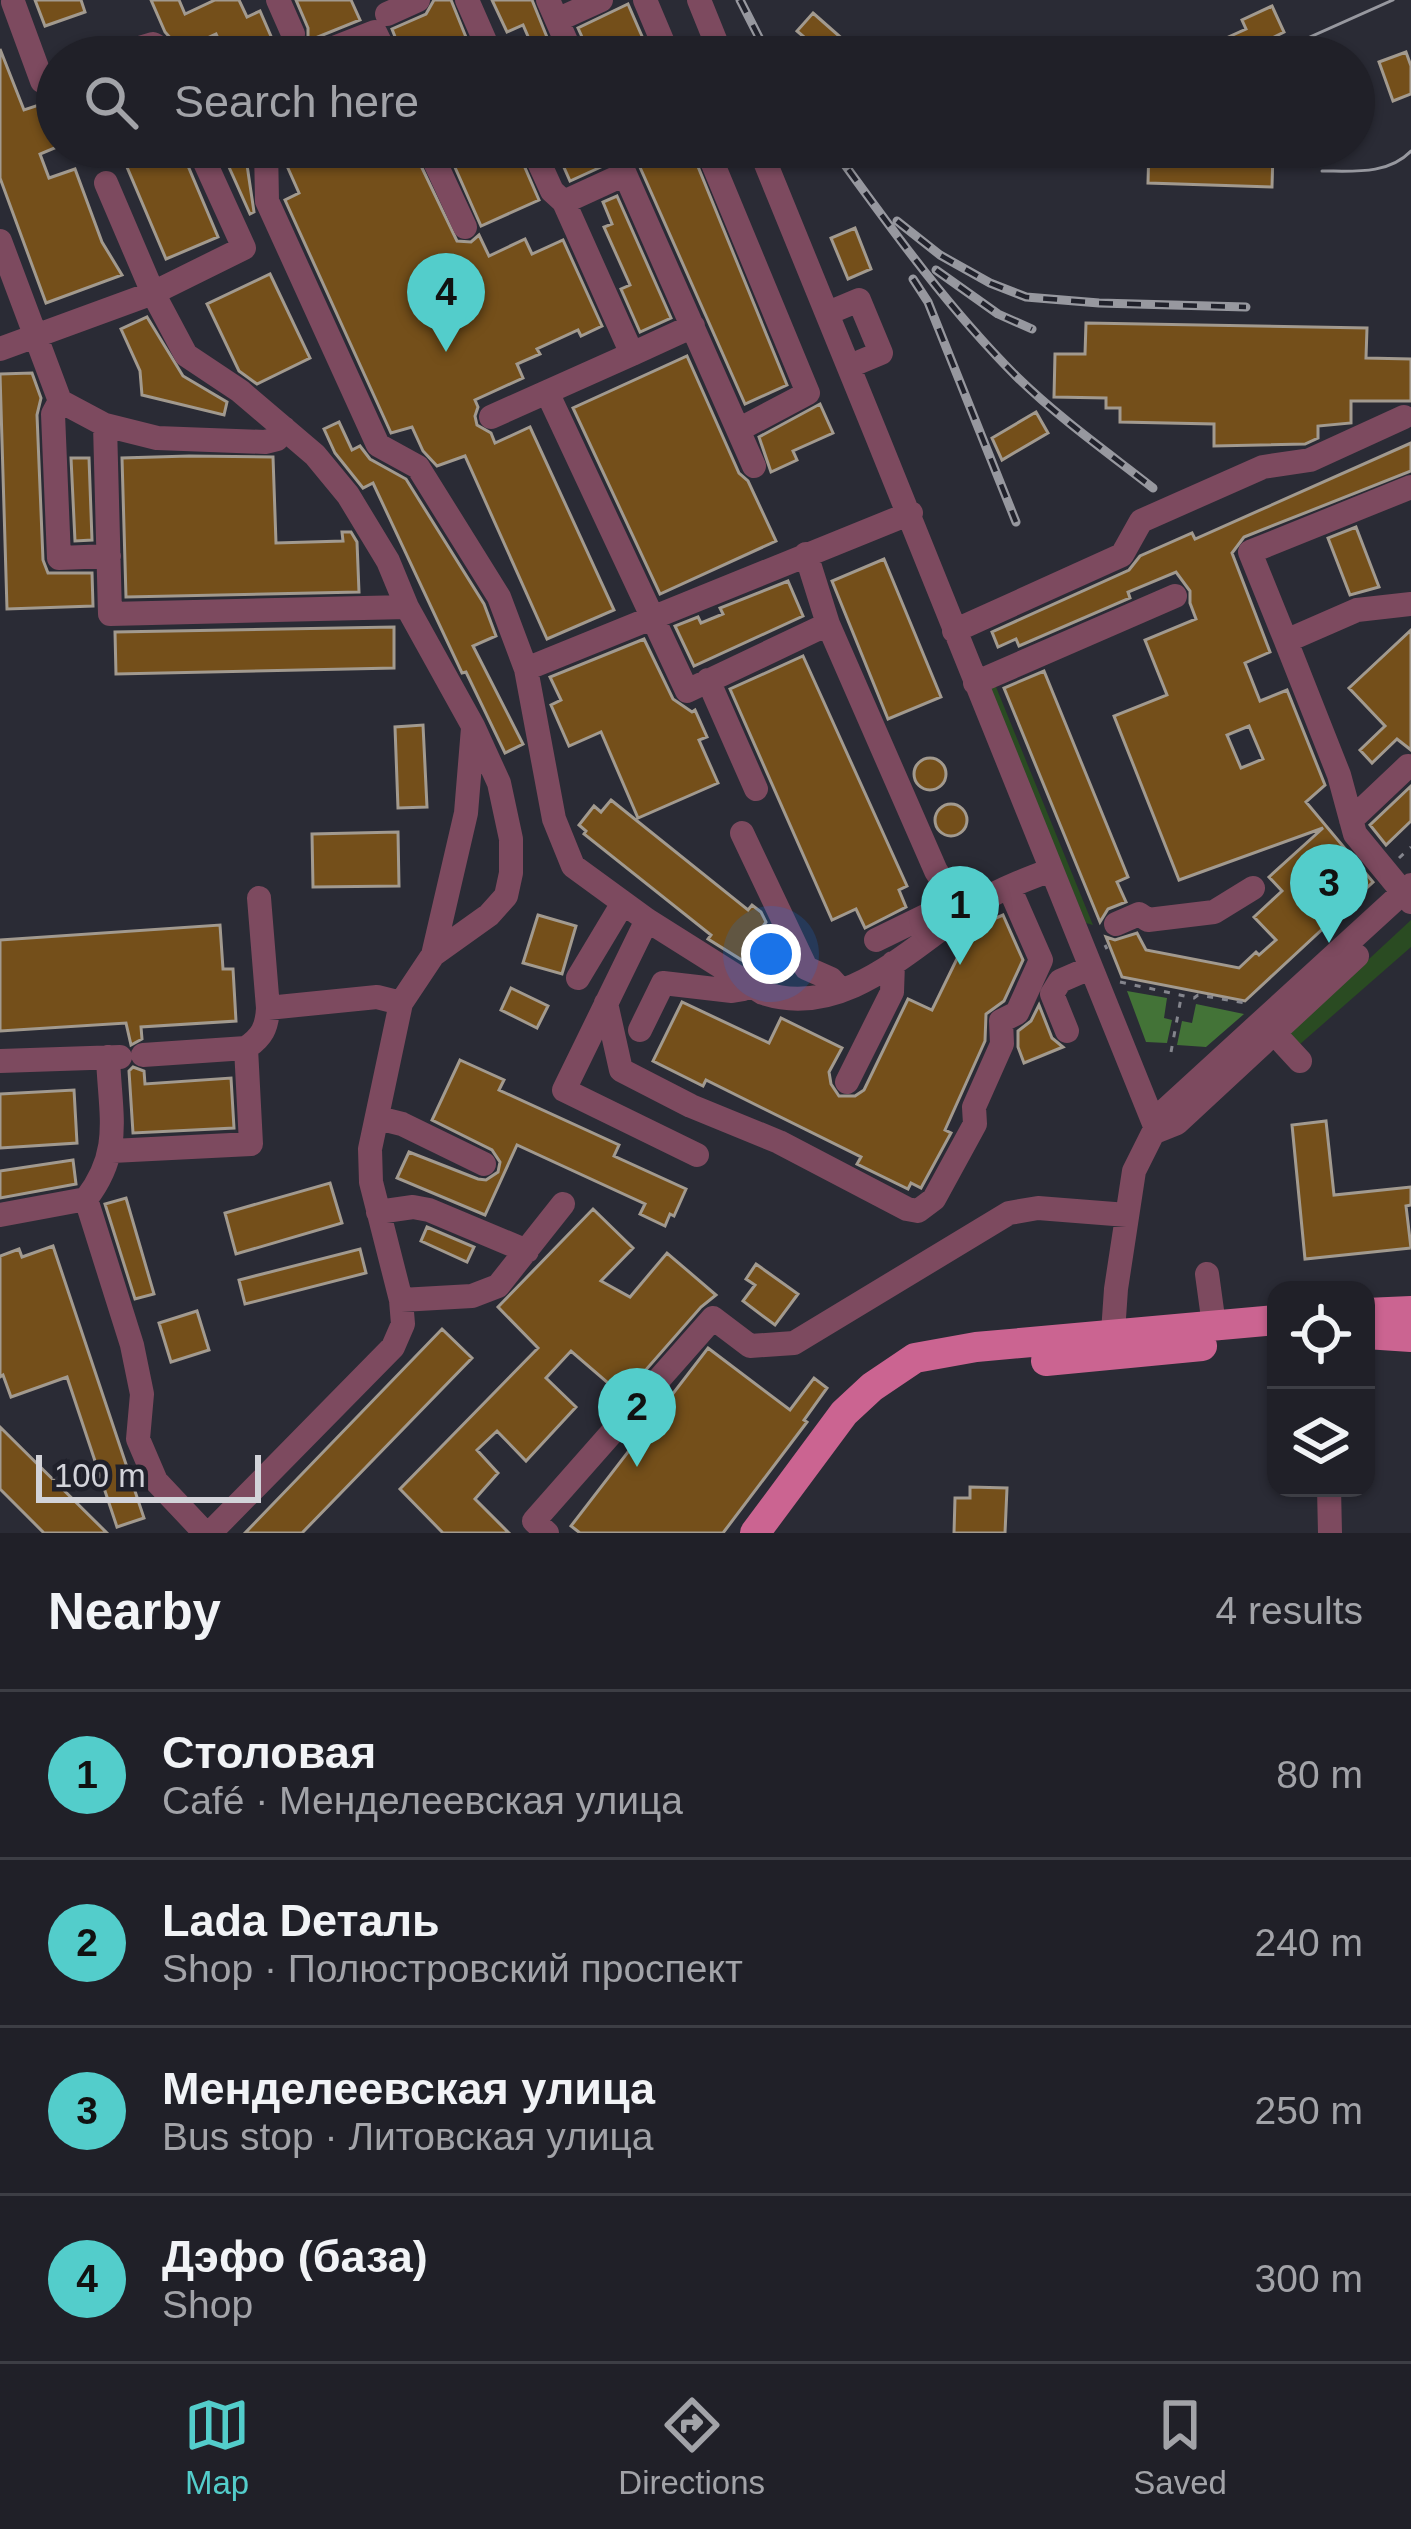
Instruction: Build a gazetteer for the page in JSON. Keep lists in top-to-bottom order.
{
  "scale_bar": "100 m",
  "page": {
    "search": "Search here",
    "pins": [
      "4",
      "3",
      "1",
      "2"
    ],
    "scale": "100 m",
    "heading": ["Nearby", "4 results"],
    "list": [
      {
        "mark": "1",
        "name": "Столовая",
        "note": "Café · Менделеевская улица",
        "value": "80 m"
      },
      {
        "mark": "2",
        "name": "Lada Dеталь",
        "note": "Shop · Полюстровский проспект",
        "value": "240 m"
      },
      {
        "mark": "3",
        "name": "Менделеевская улица",
        "note": "Bus stop · Литовская улица",
        "value": "250 m"
      },
      {
        "mark": "4",
        "name": "Дэфо (база)",
        "note": "Shop",
        "value": "300 m"
      }
    ],
    "nav": ["Map", "Directions", "Saved"]
  }
}
